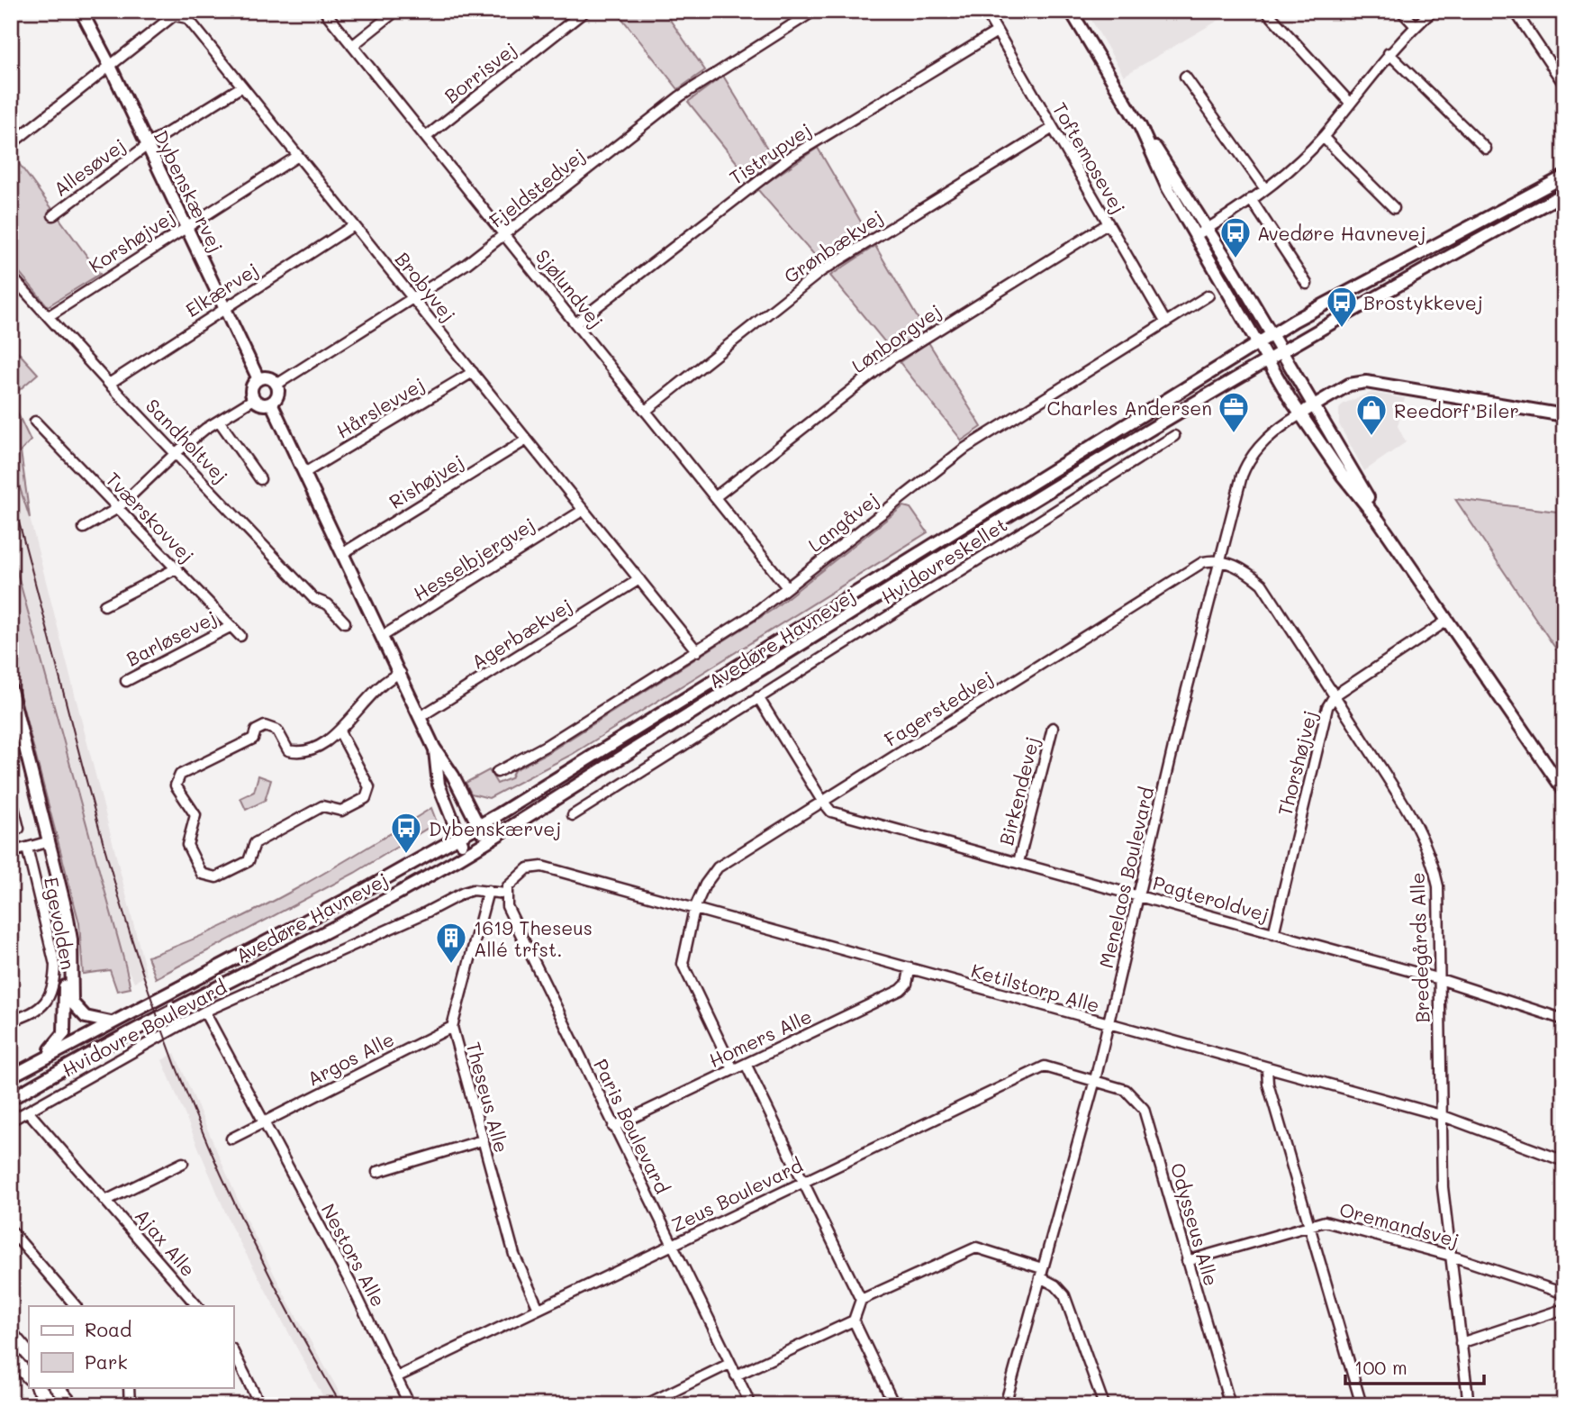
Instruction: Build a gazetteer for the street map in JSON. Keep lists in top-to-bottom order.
{
  "streets": {
    "street": [
      "Borrisvej",
      "Tistrupvej",
      "Toftemosevej",
      "Allesøvej",
      "Fjeldstedvej",
      "Dybenskærvej",
      "Korshøjvej",
      "Grønbækvej",
      "Brobyvej",
      "Sjølundvej",
      "Elkærvej",
      "Lønborgvej",
      "Hårslevvej",
      "Sandholtvej",
      "Rishøjvej",
      "Tværskovvej",
      "Langåvej",
      "Hesselbjergvej",
      "Hvidovreskellet",
      "Agerbækvej",
      "Barløsevej",
      "Avedøre Havnevej",
      "Fagerstedvej",
      "Thorshøjvej",
      "Birkendevej",
      "Menelaos Boulevard",
      "Pagteroldvej",
      "Egevolden",
      "Bredegårds Alle",
      "Ketilstorp Alle",
      "Hvidovre Boulevard",
      "Homers Alle",
      "Argos Alle",
      "Theseus Alle",
      "Paris Boulevard",
      "Zeus Boulevard",
      "Odysseus Alle",
      "Oremandsvej",
      "Ajax Alle",
      "Nestors Alle"
    ]
  },
  "crossings": [
    ["Borrisvej", "Sjølundvej"],
    ["Tistrupvej", "Toftemosevej"],
    ["Tistrupvej", "Sjølundvej"],
    ["Toftemosevej", "Grønbækvej"],
    ["Toftemosevej", "Lønborgvej"],
    ["Toftemosevej", "Langåvej"],
    ["Allesøvej", "Dybenskærvej"],
    ["Allesøvej", "Brobyvej"],
    ["Fjeldstedvej", "Dybenskærvej"],
    ["Fjeldstedvej", "Brobyvej"],
    ["Fjeldstedvej", "Sjølundvej"],
    ["Dybenskærvej", "Korshøjvej"],
    ["Dybenskærvej", "Brobyvej"],
    ["Dybenskærvej", "Elkærvej"],
    ["Korshøjvej", "Brobyvej"],
    ["Korshøjvej", "Sandholtvej"],
    ["Grønbækvej", "Sjølundvej"],
    ["Brobyvej", "Elkærvej"],
    ["Brobyvej", "Hårslevvej"],
    ["Brobyvej", "Rishøjvej"],
    ["Brobyvej", "Langåvej"],
    ["Brobyvej", "Hesselbjergvej"],
    ["Brobyvej", "Agerbækvej"],
    ["Sjølundvej", "Lønborgvej"],
    ["Sjølundvej", "Langåvej"],
    ["Elkærvej", "Sandholtvej"],
    ["Tværskovvej", "Barløsevej"],
    ["Hvidovreskellet", "Pagteroldvej"],
    ["Avedøre Havnevej", "Egevolden"],
    ["Fagerstedvej", "Menelaos Boulevard"],
    ["Fagerstedvej", "Pagteroldvej"],
    ["Fagerstedvej", "Bredegårds Alle"],
    ["Fagerstedvej", "Ketilstorp Alle"],
    ["Fagerstedvej", "Homers Alle"],
    ["Thorshøjvej", "Pagteroldvej"],
    ["Thorshøjvej", "Bredegårds Alle"],
    ["Birkendevej", "Pagteroldvej"],
    ["Menelaos Boulevard", "Pagteroldvej"],
    ["Menelaos Boulevard", "Bredegårds Alle"],
    ["Menelaos Boulevard", "Ketilstorp Alle"],
    ["Menelaos Boulevard", "Zeus Boulevard"],
    ["Menelaos Boulevard", "Odysseus Alle"],
    ["Pagteroldvej", "Bredegårds Alle"],
    ["Bredegårds Alle", "Ketilstorp Alle"],
    ["Bredegårds Alle", "Oremandsvej"],
    ["Ketilstorp Alle", "Hvidovre Boulevard"],
    ["Ketilstorp Alle", "Homers Alle"],
    ["Ketilstorp Alle", "Paris Boulevard"],
    ["Hvidovre Boulevard", "Theseus Alle"],
    ["Hvidovre Boulevard", "Paris Boulevard"],
    ["Hvidovre Boulevard", "Ajax Alle"],
    ["Hvidovre Boulevard", "Nestors Alle"],
    ["Homers Alle", "Paris Boulevard"],
    ["Argos Alle", "Theseus Alle"],
    ["Argos Alle", "Nestors Alle"],
    ["Theseus Alle", "Zeus Boulevard"],
    ["Paris Boulevard", "Zeus Boulevard"],
    ["Zeus Boulevard", "Odysseus Alle"],
    ["Zeus Boulevard", "Nestors Alle"],
    ["Odysseus Alle", "Oremandsvej"]
  ],
  "places": {
    "bus stop": ["Avedøre Havnevej", "Brostykkevej", "Dybenskærvej"],
    "office": ["Charles Andersen"],
    "shop": ["Reedorf Biler"],
    "building": ["1619 Theseus Allé trfst."]
  },
  "legend": ["Road", "Park"],
  "scale_bar": "100 m"
}
